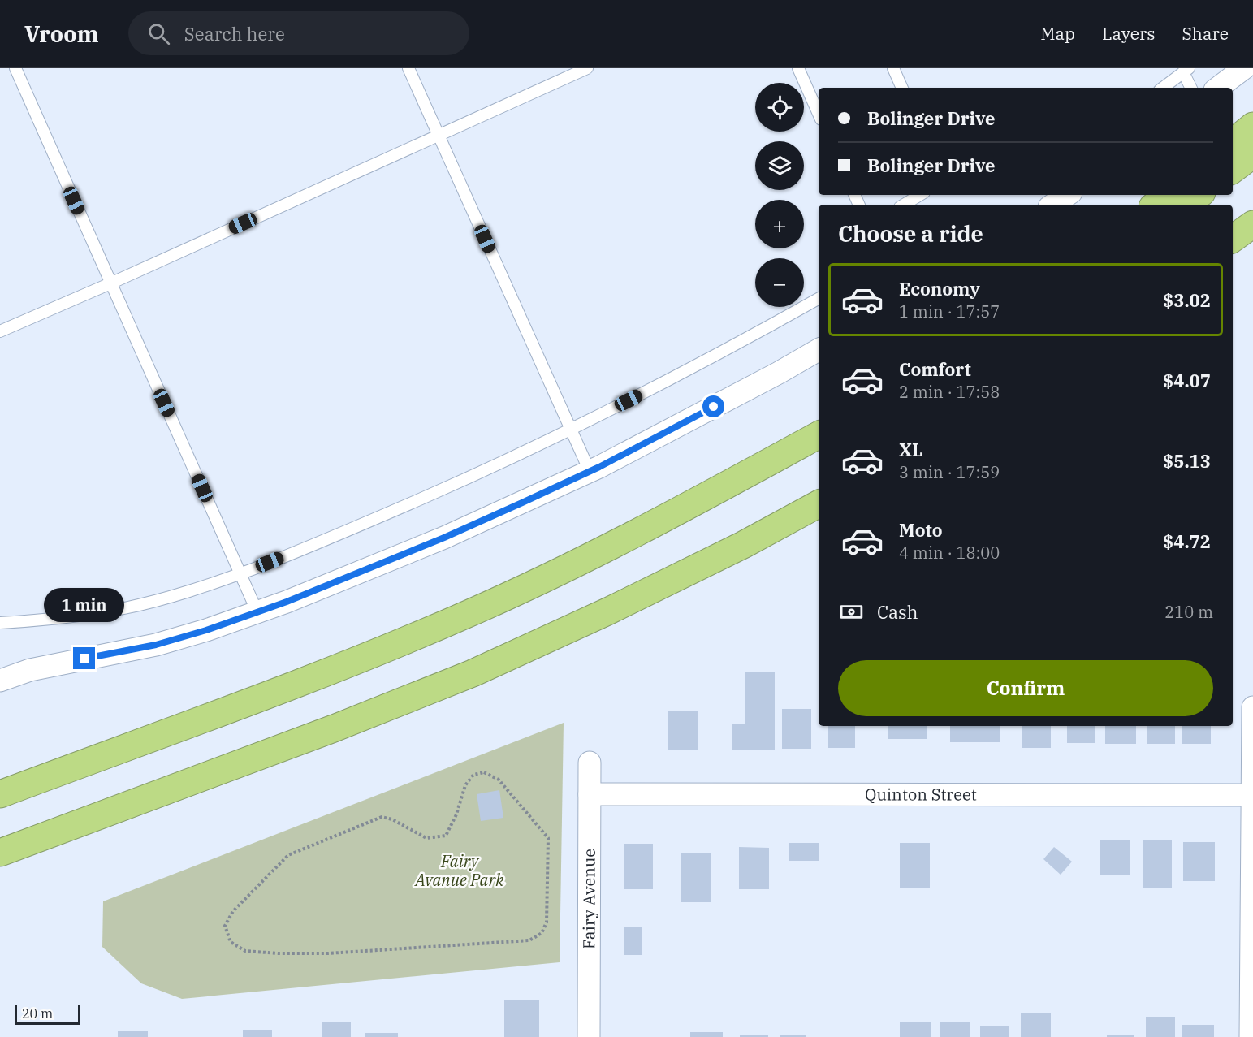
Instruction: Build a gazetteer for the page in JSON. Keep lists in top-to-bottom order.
{
  "streets": {
    "street": ["Quinton Street", "Fairy Avenue"]
  },
  "crossings": [
    ["Quinton Street", "Fairy Avenue"]
  ],
  "parks": ["Fairy Avanue Park"],
  "scale_bar": "20 m",
  "page": {
    "header": "Vroom",
    "search": "Search here",
    "nav": ["Map", "Layers", "Share"],
    "map_buttons": ["+", "−"],
    "banner": ["Bolinger Drive", "Bolinger Drive"],
    "heading": "Choose a ride",
    "list": [
      {
        "name": "Economy",
        "note": "1 min · 17:57",
        "value": "$3.02"
      },
      {
        "name": "Comfort",
        "note": "2 min · 17:58",
        "value": "$4.07"
      },
      {
        "name": "XL",
        "note": "3 min · 17:59",
        "value": "$5.13"
      },
      {
        "name": "Moto",
        "note": "4 min · 18:00",
        "value": "$4.72"
      }
    ],
    "pay": ["Cash", "210 m"],
    "bubble": "1 min",
    "buttons": "Confirm",
    "scale": "20 m"
  }
}
